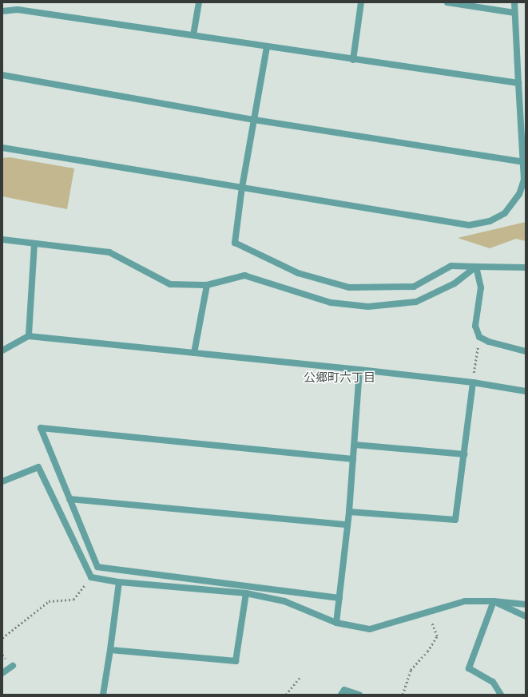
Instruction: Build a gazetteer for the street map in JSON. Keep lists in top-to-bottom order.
{
  "districts": ["公郷町六丁目"]
}
